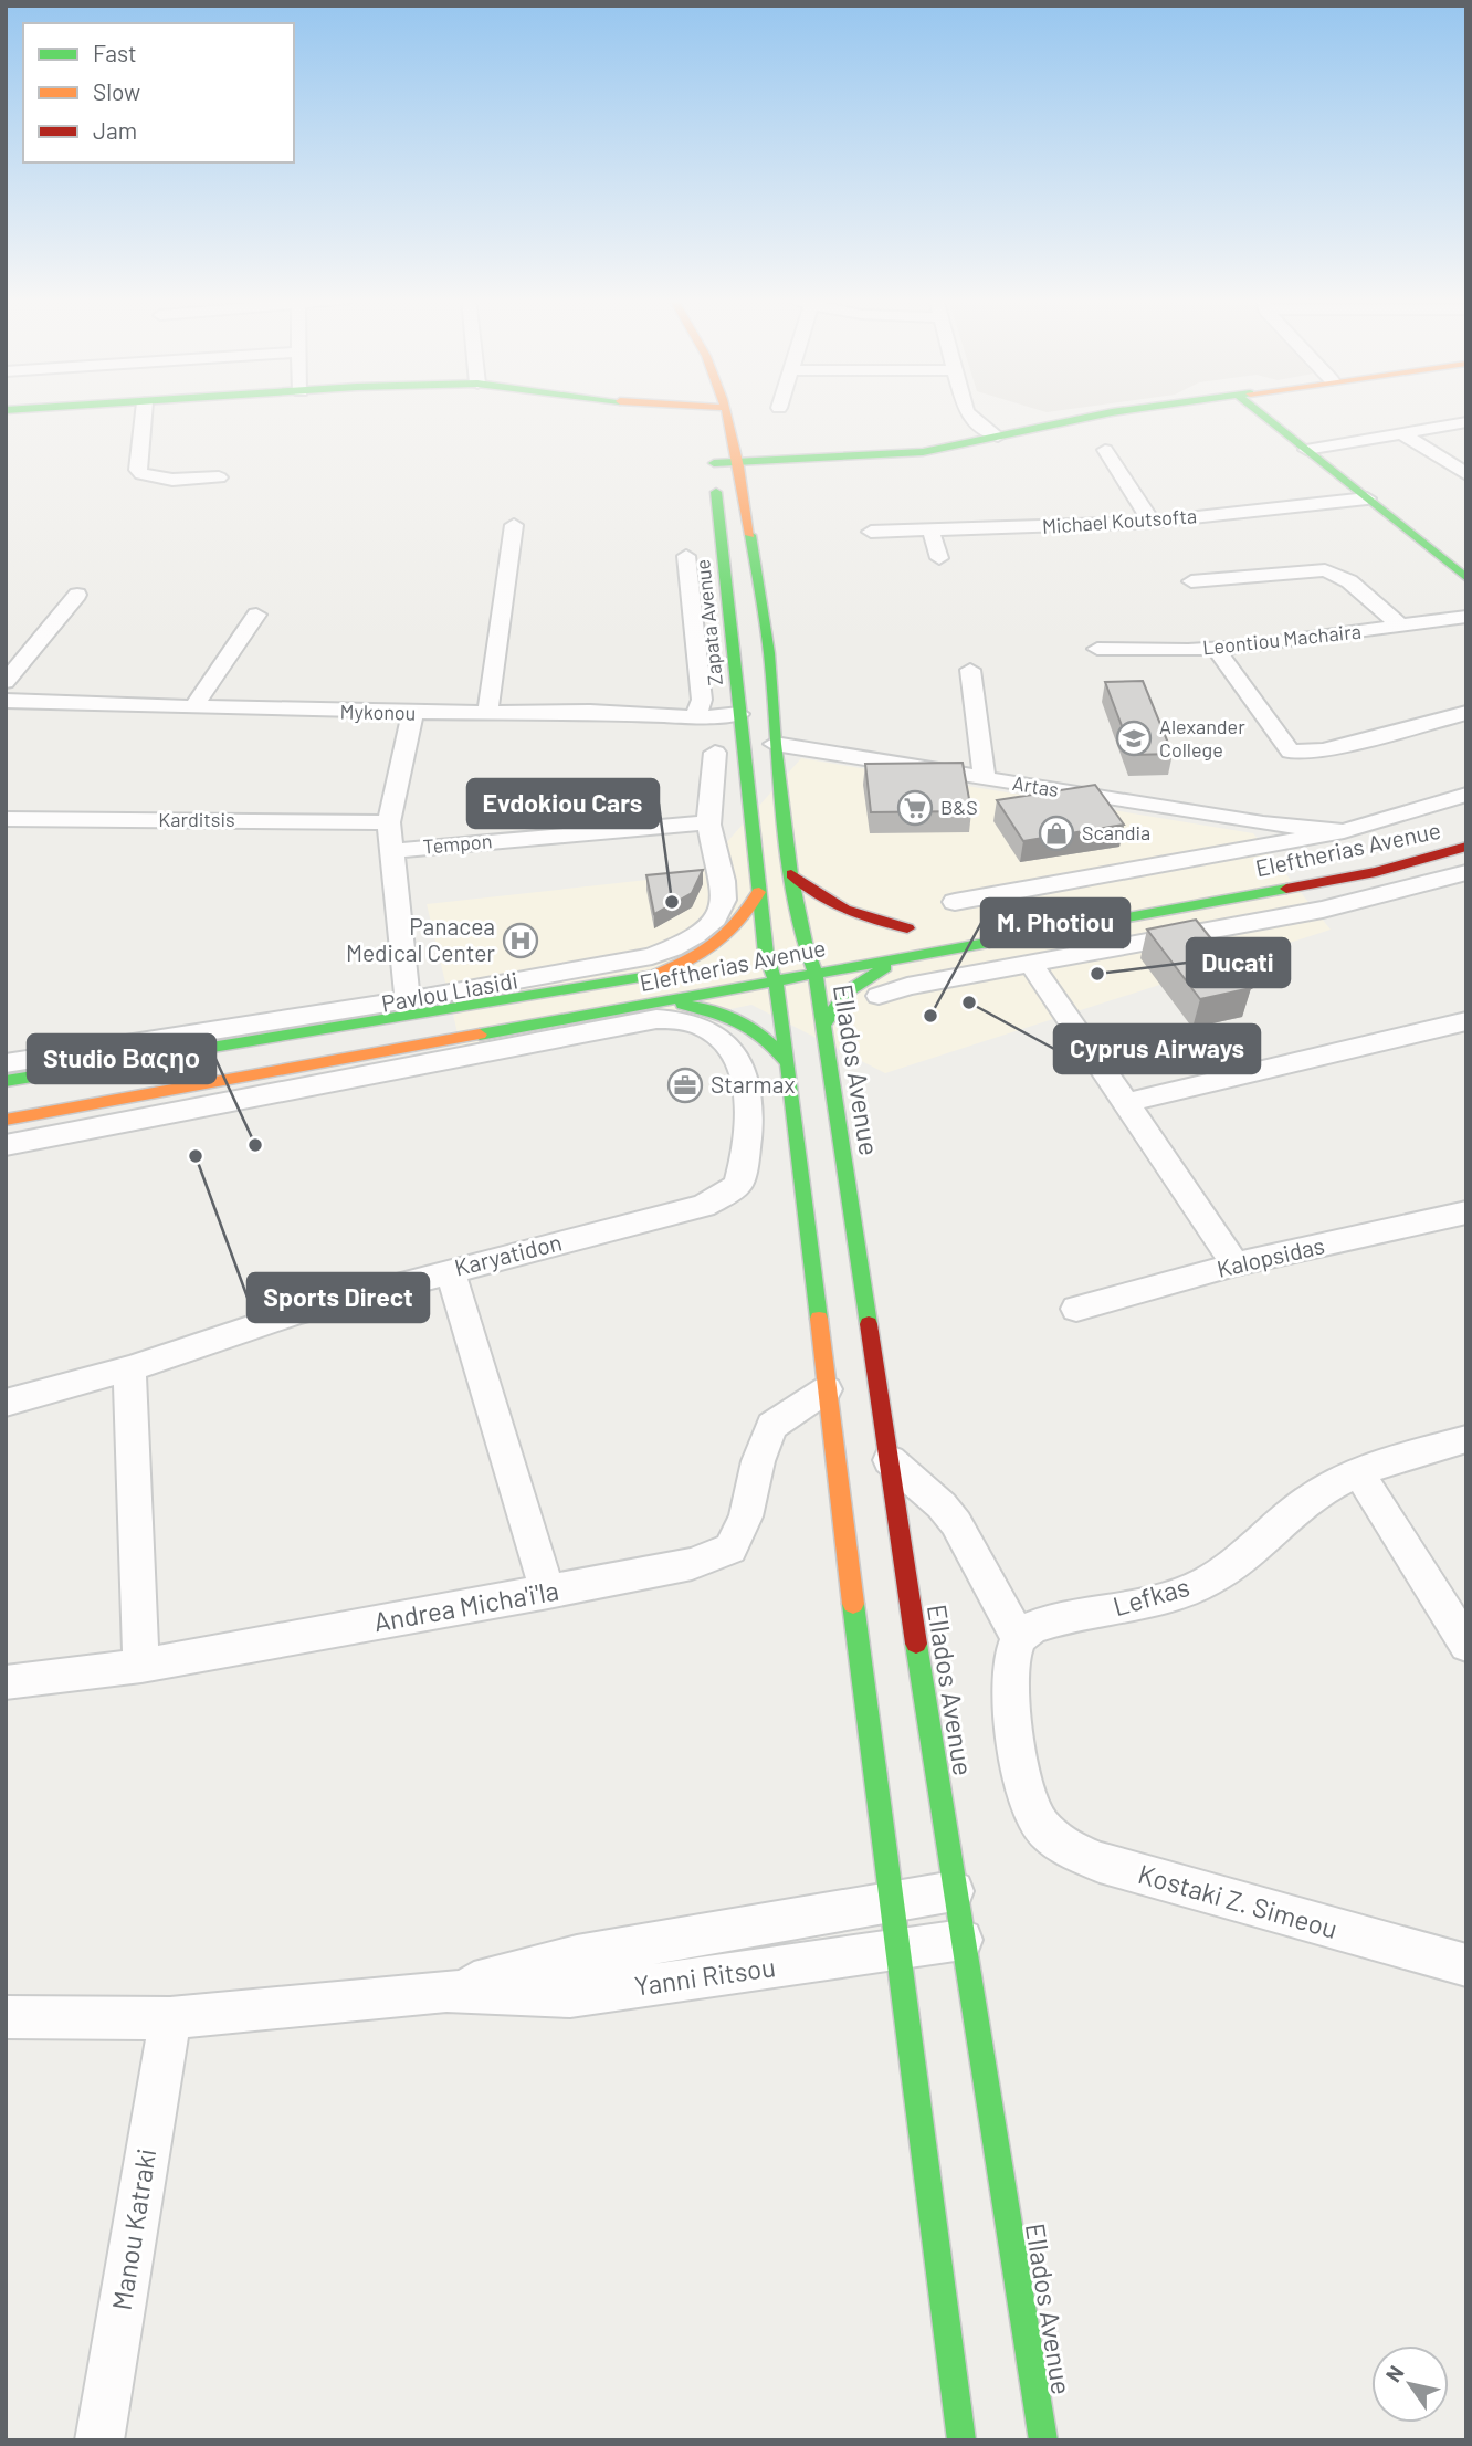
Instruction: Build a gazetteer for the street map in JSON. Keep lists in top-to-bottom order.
{
  "streets": {
    "main road": ["Zapata Avenue", "Eleftherias Avenue", "Ellados Avenue"],
    "street": [
      "Michael Koutsofta",
      "Leontiou Machaira",
      "Mykonou",
      "Artas",
      "Karditsis",
      "Tempon",
      "Pavlou Liasidi",
      "Karyatidon",
      "Kalopsidas",
      "Lefkas",
      "Andrea Micha'i'la",
      "Kostaki Z. Simeou",
      "Yanni Ritsou",
      "Manou Katraki"
    ]
  },
  "crossings": [
    ["Zapata Avenue", "Mykonou"],
    ["Zapata Avenue", "Ellados Avenue"],
    ["Tempon", "Pavlou Liasidi"],
    ["Eleftherias Avenue", "Ellados Avenue"],
    ["Eleftherias Avenue", "Karyatidon"],
    ["Ellados Avenue", "Yanni Ritsou"],
    ["Lefkas", "Kostaki Z. Simeou"],
    ["Yanni Ritsou", "Manou Katraki"]
  ],
  "places": {
    "school or university": ["Alexander College"],
    "supermarket": ["B&S"],
    "shop": ["Scandia"],
    "other": [
      "Evdokiou Cars",
      "Ducati",
      "Cyprus Airways",
      "M. Photiou",
      "Studio Βαςηο",
      "Sports Direct"
    ],
    "hospital": ["Panacea Medical Center"],
    "office": ["Starmax"]
  },
  "legend": ["Fast", "Slow", "Jam"],
  "north": "top left"
}
